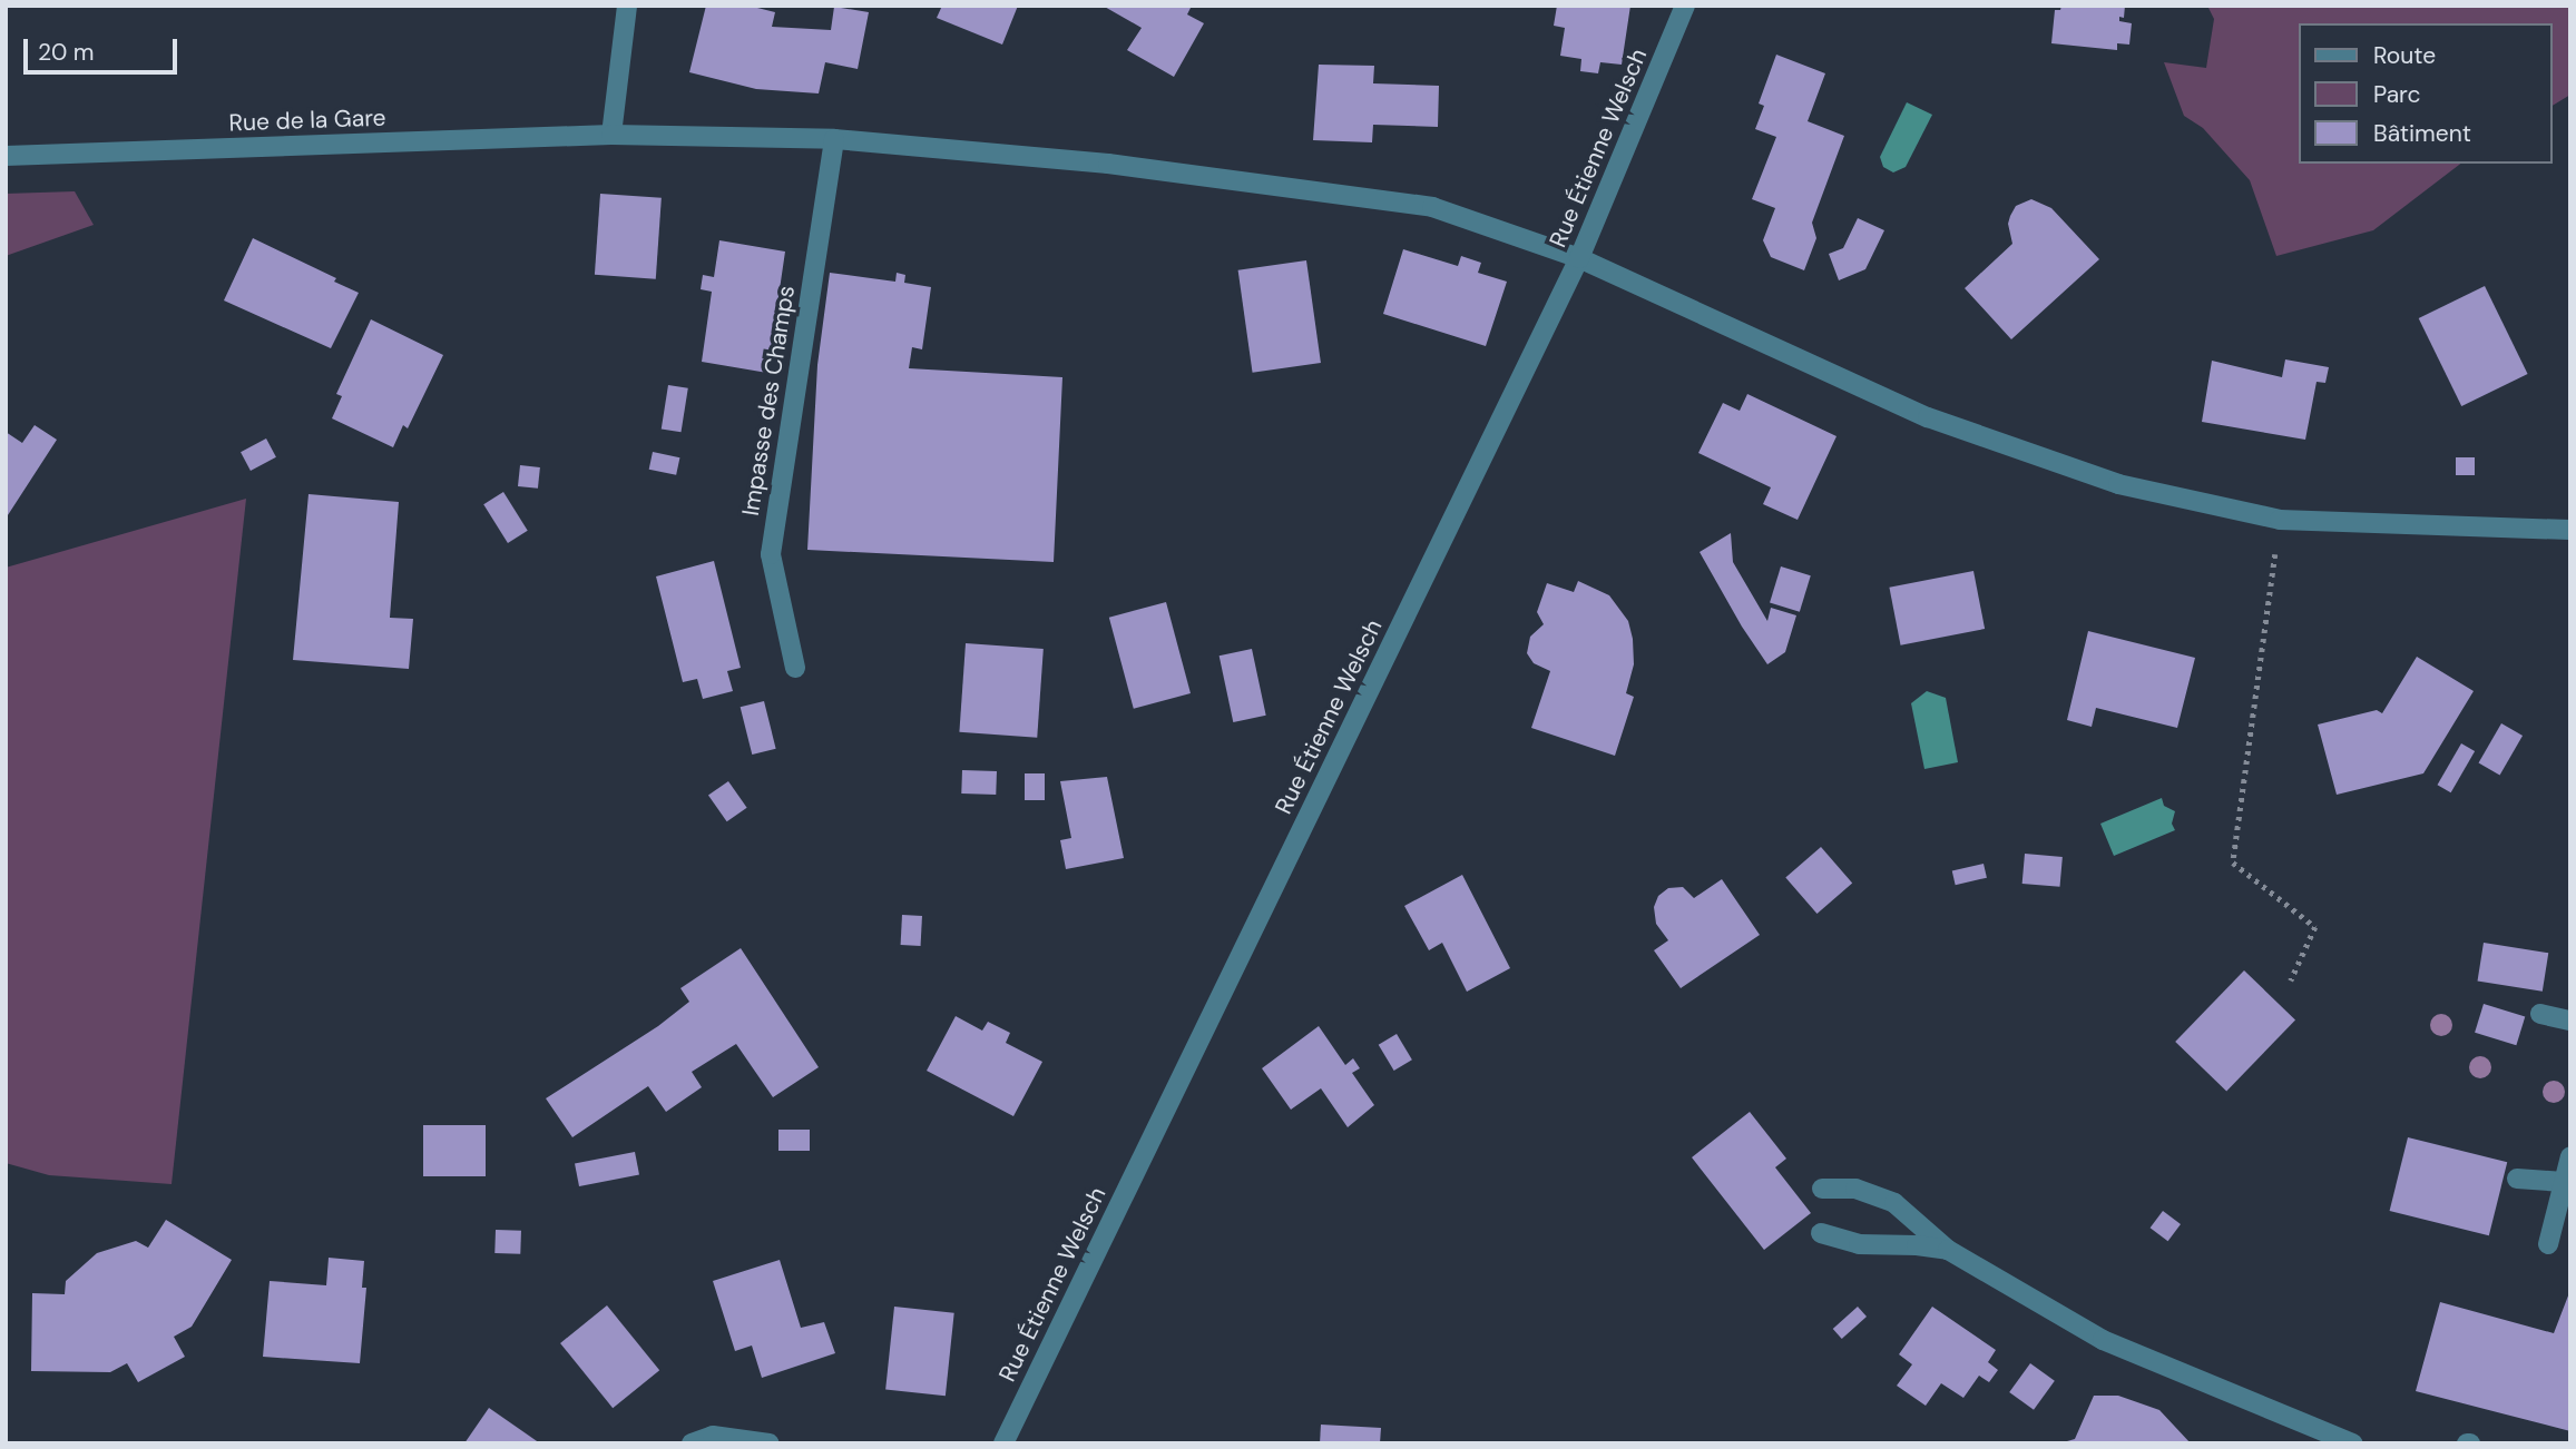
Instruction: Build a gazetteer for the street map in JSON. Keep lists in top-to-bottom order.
{
  "streets": {
    "street": ["Rue de la Gare", "Rue Étienne Welsch", "Impasse des Champs"]
  },
  "crossings": [
    ["Rue de la Gare", "Rue Étienne Welsch"],
    ["Rue de la Gare", "Impasse des Champs"]
  ],
  "legend": ["Route", "Parc", "Bâtiment"],
  "scale_bar": "20 m"
}
